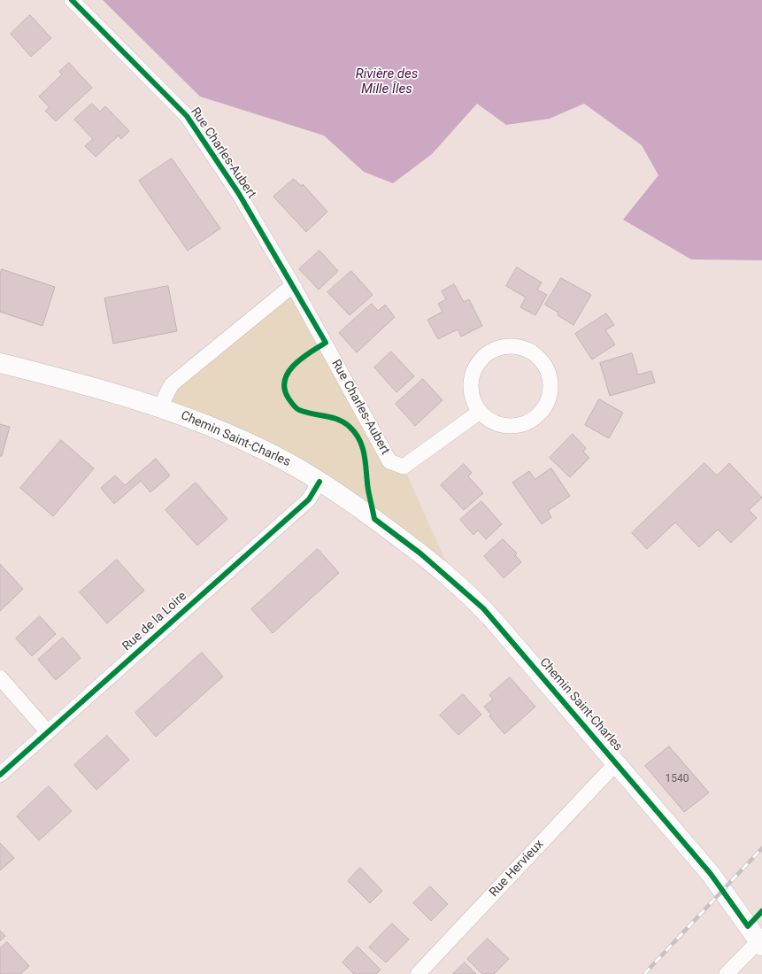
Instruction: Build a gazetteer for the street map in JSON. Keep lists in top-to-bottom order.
{
  "streets": {
    "main road": ["Chemin Saint-Charles"],
    "street": ["Rue Charles-Aubert", "Rue de la Loire", "Rue Hervieux"]
  },
  "crossings": [
    ["Chemin Saint-Charles", "Rue de la Loire"],
    ["Chemin Saint-Charles", "Rue Hervieux"]
  ],
  "water": ["Rivière des Mille Îles"],
  "house_numbers": ["1540"]
}
